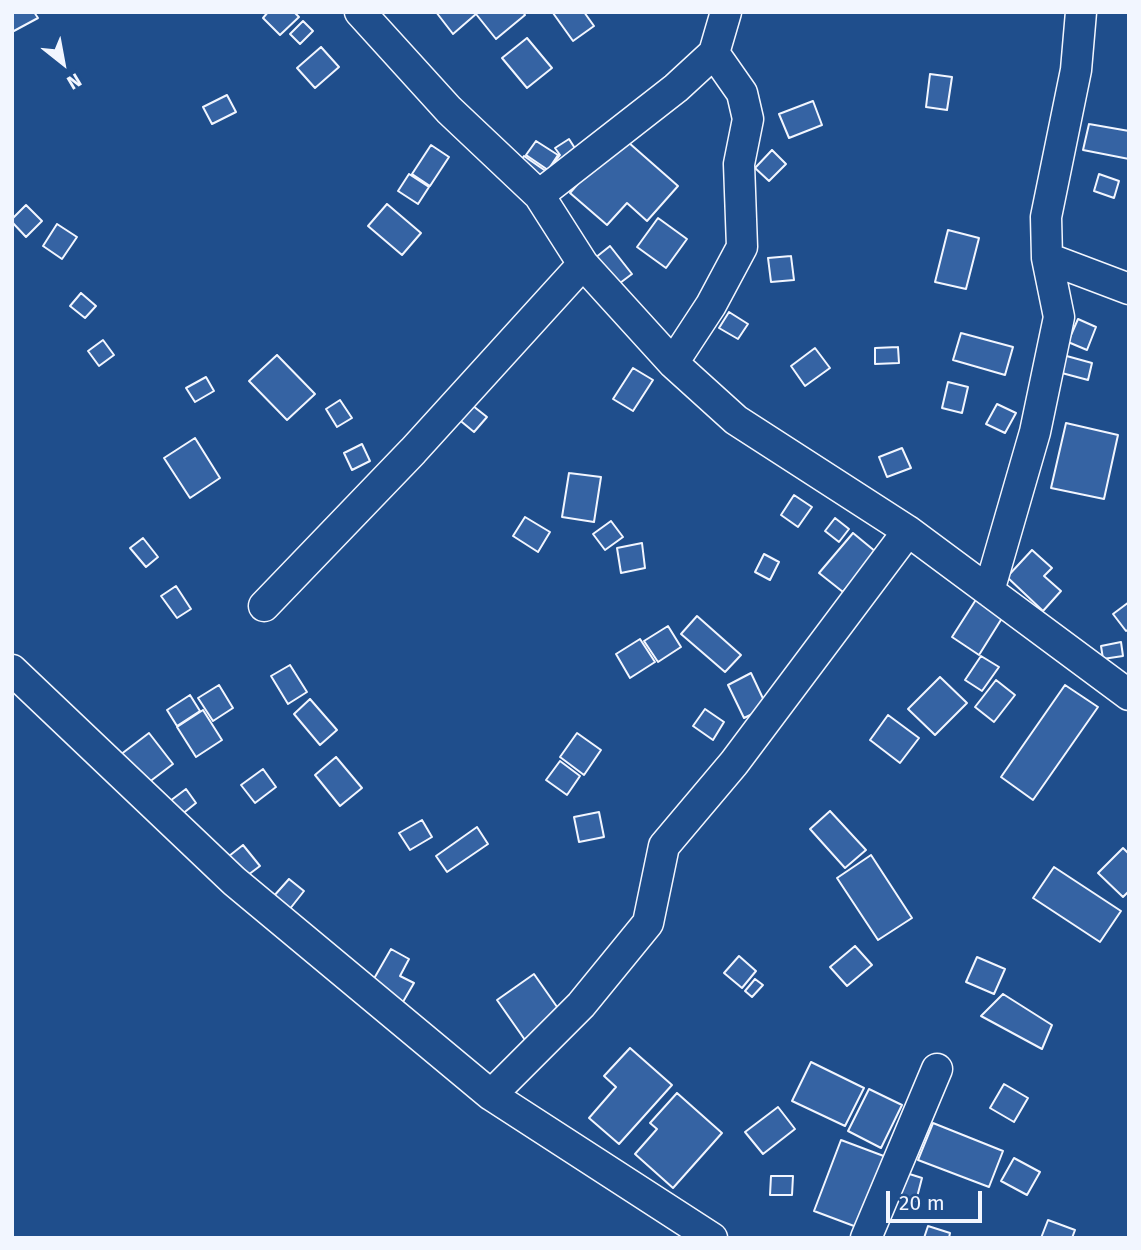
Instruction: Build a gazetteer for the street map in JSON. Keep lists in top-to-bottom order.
{
  "scale_bar": "20 m",
  "north": "bottom right"
}
